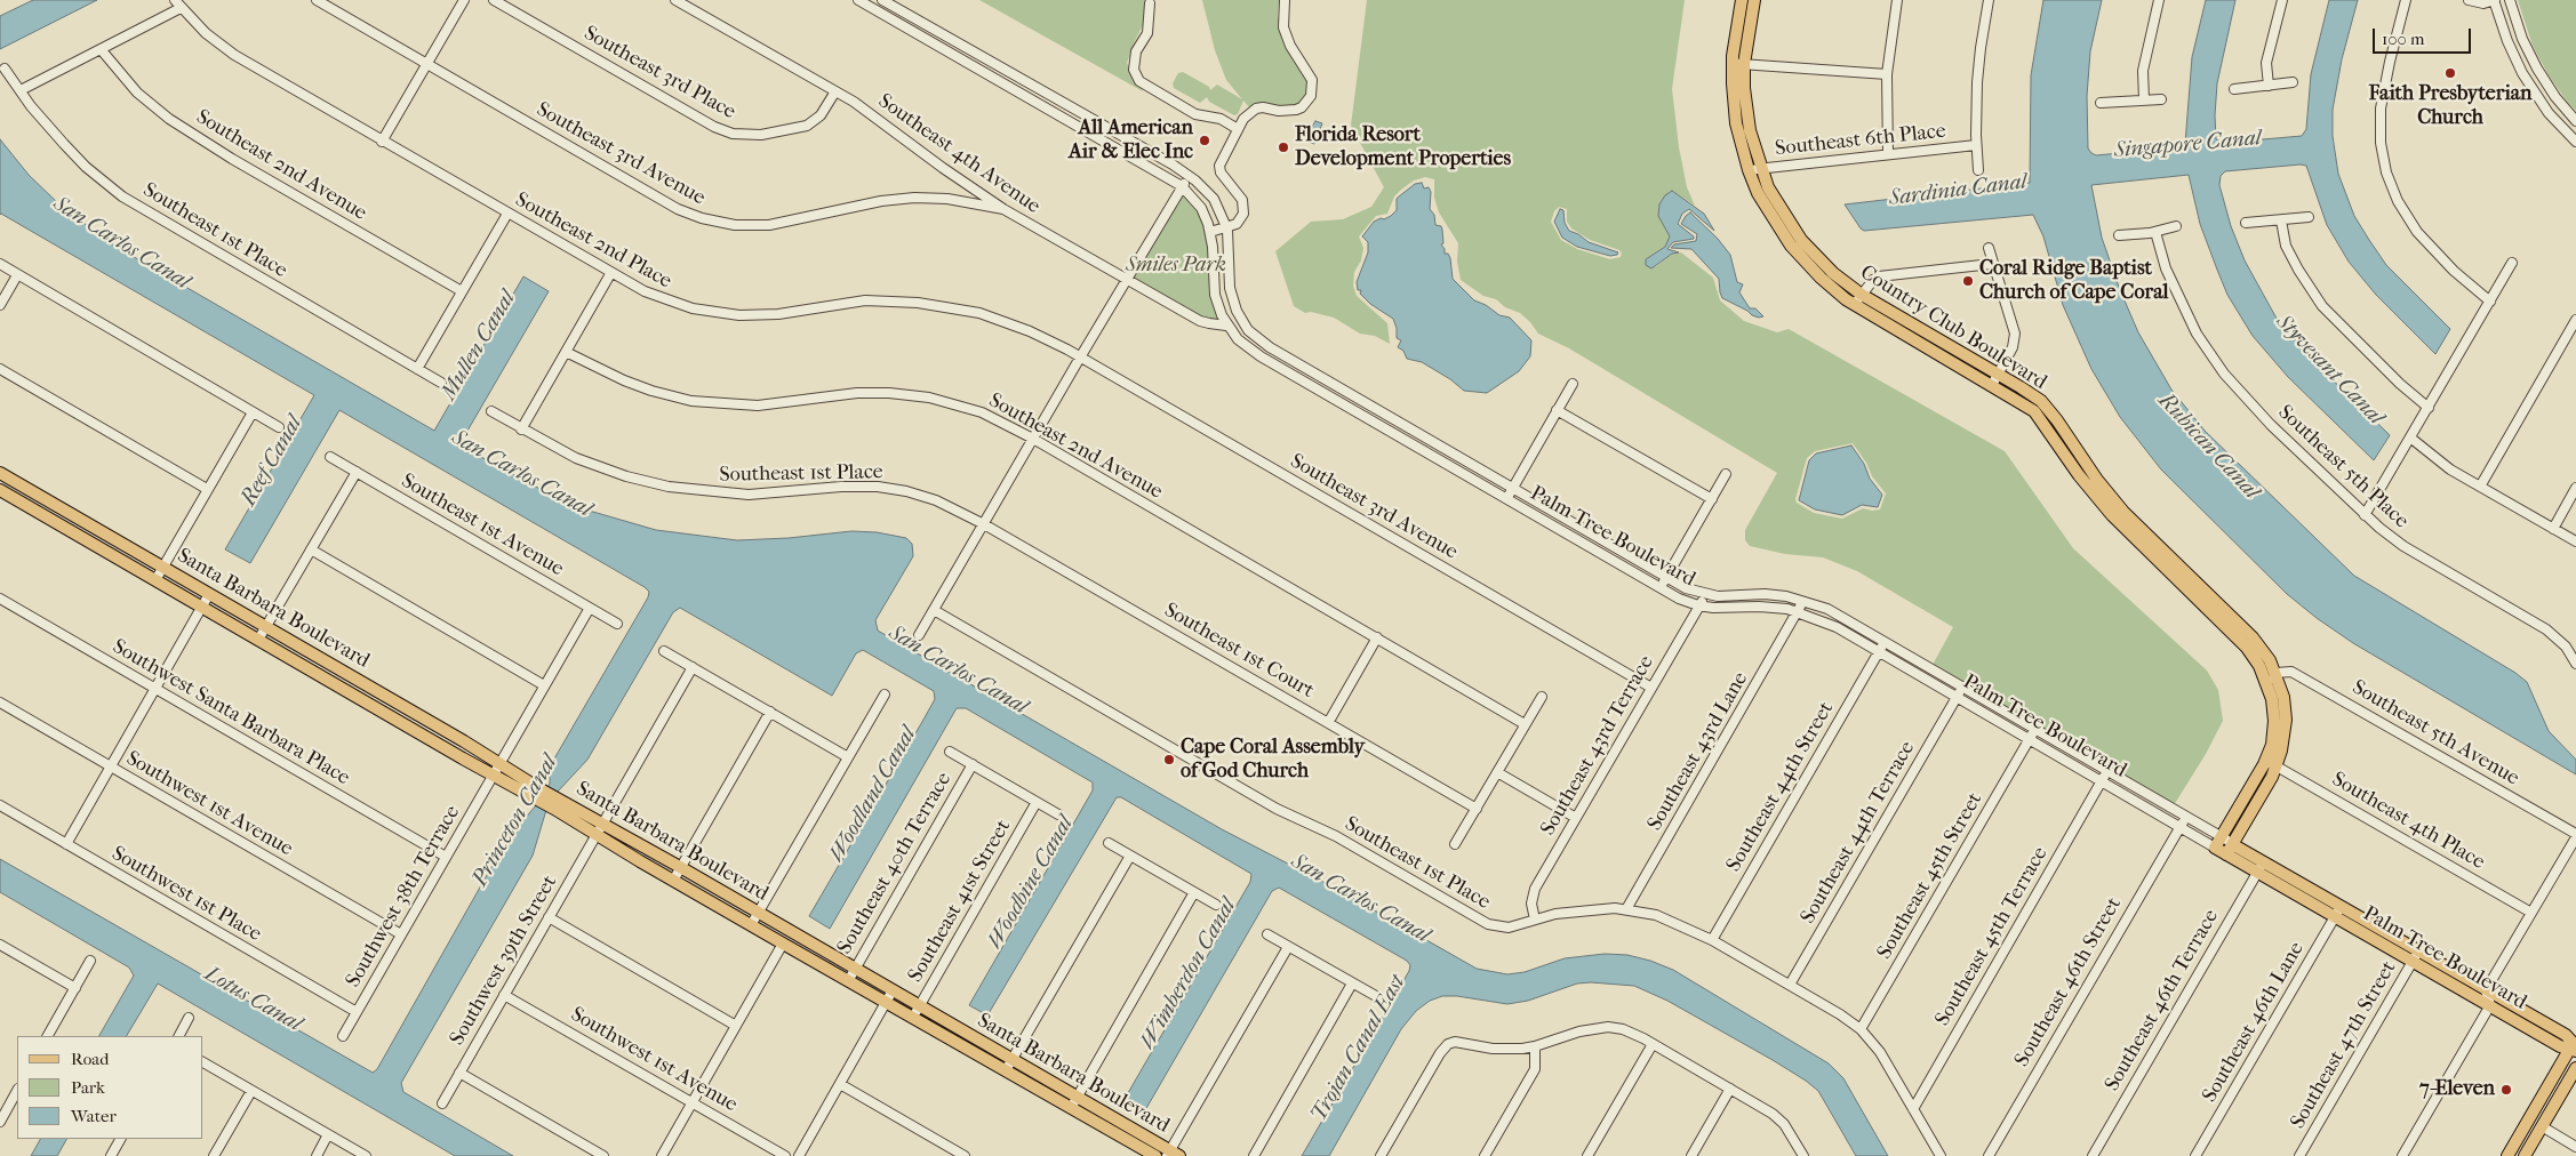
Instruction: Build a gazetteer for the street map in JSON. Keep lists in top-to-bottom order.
{
  "streets": {
    "main road": ["Country Club Boulevard", "Palm Tree Boulevard", "Santa Barbara Boulevard"],
    "street": [
      "Southeast 3rd Place",
      "Southeast 6th Place",
      "Southeast 3rd Avenue",
      "Southeast 4th Avenue",
      "Southeast 2nd Avenue",
      "Southeast 1st Place",
      "Southeast 2nd Place",
      "Southeast 5th Place",
      "Southeast 1st Avenue",
      "Southeast 1st Court",
      "Southwest Santa Barbara Place",
      "Southeast 5th Avenue",
      "Southeast 43rd Terrace",
      "Southeast 43rd Lane",
      "Southeast 44th Street",
      "Southwest 1st Avenue",
      "Southeast 4th Place",
      "Southeast 44th Terrace",
      "Southeast 40th Terrace",
      "Southeast 45th Street",
      "Southwest 1st Place",
      "Southwest 38th Terrace",
      "Southeast 41st Street",
      "Southeast 45th Terrace",
      "Southwest 39th Street",
      "Southeast 46th Street",
      "Southeast 46th Terrace",
      "Southeast 46th Lane",
      "Southeast 47th Street"
    ]
  },
  "crossings": [
    ["Southeast 3rd Place", "Southeast 4th Avenue"],
    ["Southeast 6th Place", "Country Club Boulevard"],
    ["Southeast 3rd Avenue", "Southeast 4th Avenue"],
    ["Southeast 3rd Avenue", "Southeast 2nd Place"],
    ["Southeast 3rd Avenue", "Southeast 43rd Terrace"],
    ["Southeast 4th Avenue", "Palm Tree Boulevard"],
    ["Southeast 1st Place", "Southeast 1st Court"],
    ["Southeast 1st Place", "Southeast 43rd Terrace"],
    ["Southeast 1st Place", "Southeast 43rd Lane"],
    ["Southeast 1st Place", "Southeast 44th Street"],
    ["Southeast 1st Place", "Southeast 44th Terrace"],
    ["Southeast 1st Place", "Southeast 45th Street"],
    ["Southeast 1st Place", "Southeast 45th Terrace"],
    ["Country Club Boulevard", "Palm Tree Boulevard"],
    ["Country Club Boulevard", "Southeast 5th Avenue"],
    ["Country Club Boulevard", "Southeast 4th Place"],
    ["Southeast 1st Avenue", "Southwest 38th Terrace"],
    ["Palm Tree Boulevard", "Southeast 43rd Terrace"],
    ["Palm Tree Boulevard", "Southeast 43rd Lane"],
    ["Palm Tree Boulevard", "Southeast 44th Street"],
    ["Palm Tree Boulevard", "Southeast 44th Terrace"],
    ["Palm Tree Boulevard", "Southeast 45th Street"],
    ["Palm Tree Boulevard", "Southeast 45th Terrace"],
    ["Palm Tree Boulevard", "Southeast 46th Street"],
    ["Palm Tree Boulevard", "Southeast 46th Terrace"],
    ["Palm Tree Boulevard", "Southeast 46th Lane"],
    ["Palm Tree Boulevard", "Southeast 47th Street"],
    ["Santa Barbara Boulevard", "Southeast 40th Terrace"],
    ["Santa Barbara Boulevard", "Southwest 38th Terrace"],
    ["Santa Barbara Boulevard", "Southeast 41st Street"],
    ["Santa Barbara Boulevard", "Southwest 39th Street"],
    ["Southwest Santa Barbara Place", "Southwest 38th Terrace"],
    ["Southwest 1st Avenue", "Southwest 38th Terrace"],
    ["Southwest 1st Avenue", "Southwest 39th Street"],
    ["Southwest 1st Place", "Southwest 38th Terrace"]
  ],
  "water": [
    "Singapore Canal",
    "Sardinia Canal",
    "San Carlos Canal",
    "Mullen Canal",
    "Styvesant Canal",
    "Rubican Canal",
    "Reef Canal",
    "Woodland Canal",
    "Princeton Canal",
    "Woodbine Canal",
    "Wimberdon Canal",
    "Lotus Canal",
    "Trojan Canal East"
  ],
  "parks": ["Smiles Park"],
  "places": [
    "Faith Presbyterian Church",
    "All American Air & Elec Inc",
    "Florida Resort Development Properties",
    "Coral Ridge Baptist Church of Cape Coral",
    "Cape Coral Assembly of God Church",
    "7-Eleven"
  ],
  "legend": ["Road", "Park", "Water"],
  "scale_bar": "100 m"
}
